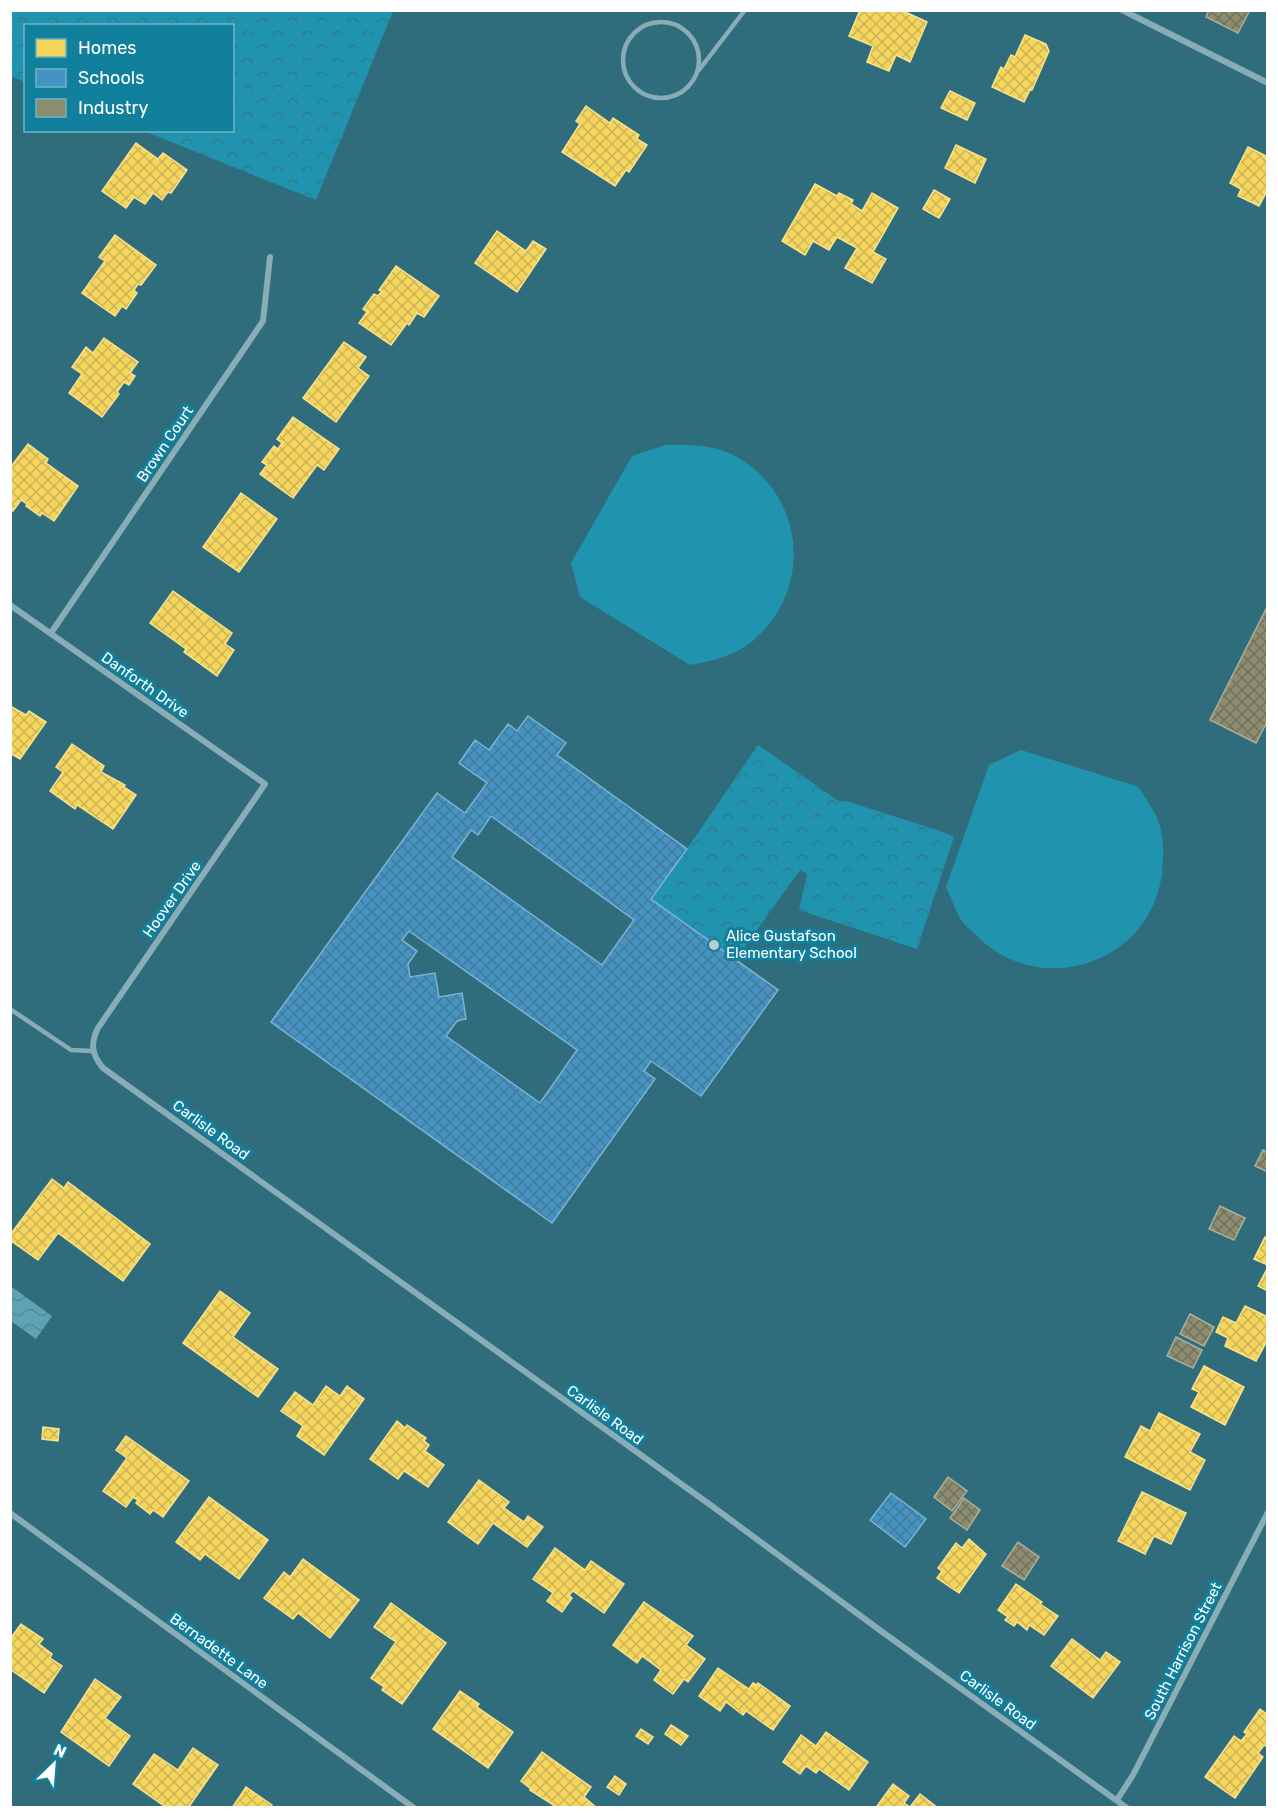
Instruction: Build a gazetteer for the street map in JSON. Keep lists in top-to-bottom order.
{
  "streets": {
    "street": [
      "Brown Court",
      "Danforth Drive",
      "Hoover Drive",
      "Carlisle Road",
      "Bernadette Lane",
      "South Harrison Street"
    ]
  },
  "crossings": [
    ["Brown Court", "Danforth Drive"],
    ["Danforth Drive", "Hoover Drive"],
    ["Hoover Drive", "Carlisle Road"],
    ["Carlisle Road", "South Harrison Street"]
  ],
  "places": ["Alice Gustafson Elementary School"],
  "legend": ["Homes", "Schools", "Industry"],
  "north": "top right"
}
